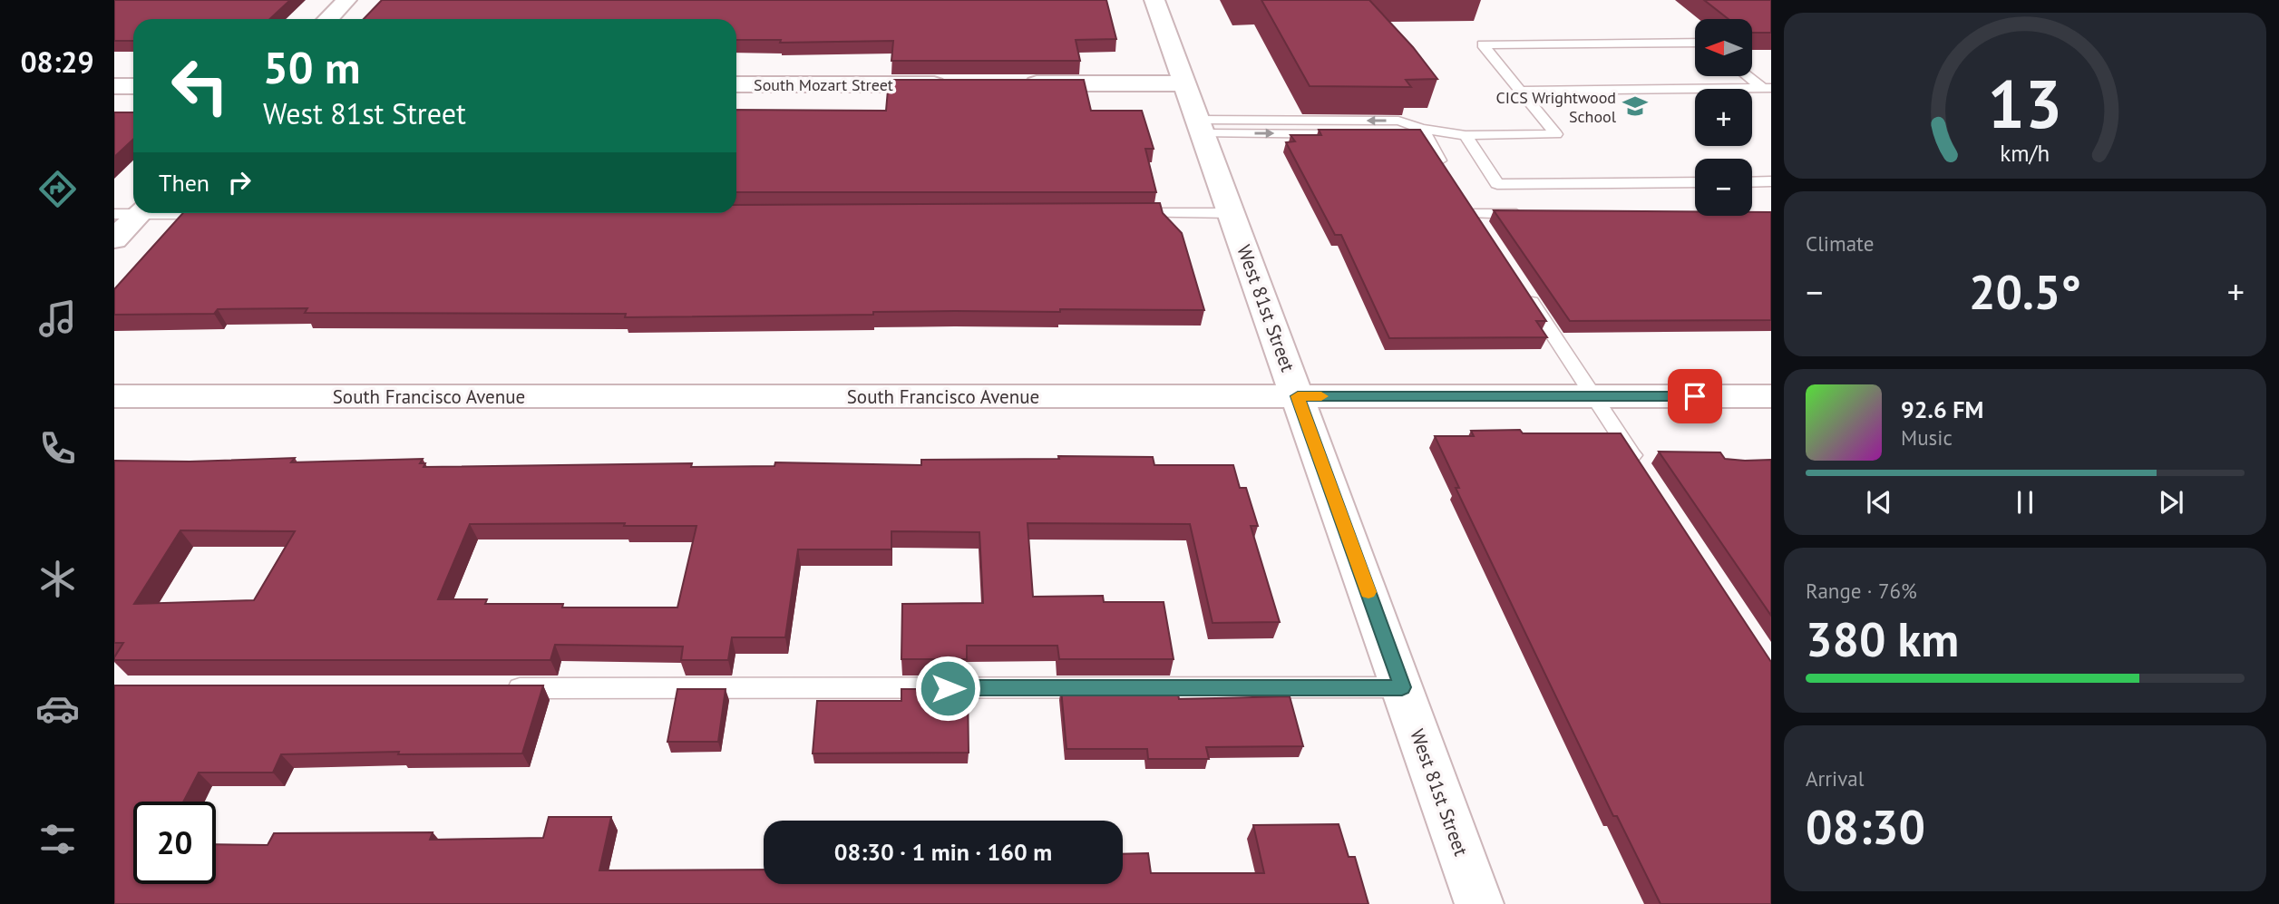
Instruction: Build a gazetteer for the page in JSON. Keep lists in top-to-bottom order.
{
  "streets": {
    "street": ["South Mozart Street", "West 81st Street", "South Francisco Avenue"]
  },
  "crossings": [
    ["West 81st Street", "South Francisco Avenue"]
  ],
  "places": {
    "school or university": ["CICS Wrightwood School"]
  },
  "north": "left",
  "page": {
    "tabs": "08:29",
    "map_buttons": ["+", "−"],
    "turn": ["50 m", "West 81st Street"],
    "then": "Then",
    "tile": [
      "Climate",
      ["Range · 76%", "380 km"],
      ["Arrival", "08:30"]
    ],
    "heat": ["−", "20.5°", "+"],
    "song": ["92.6 FM", "Music"],
    "limit": "20",
    "trip": "08:30 · 1 min · 160 m",
    "gauge": ["13", "km/h"]
  }
}
